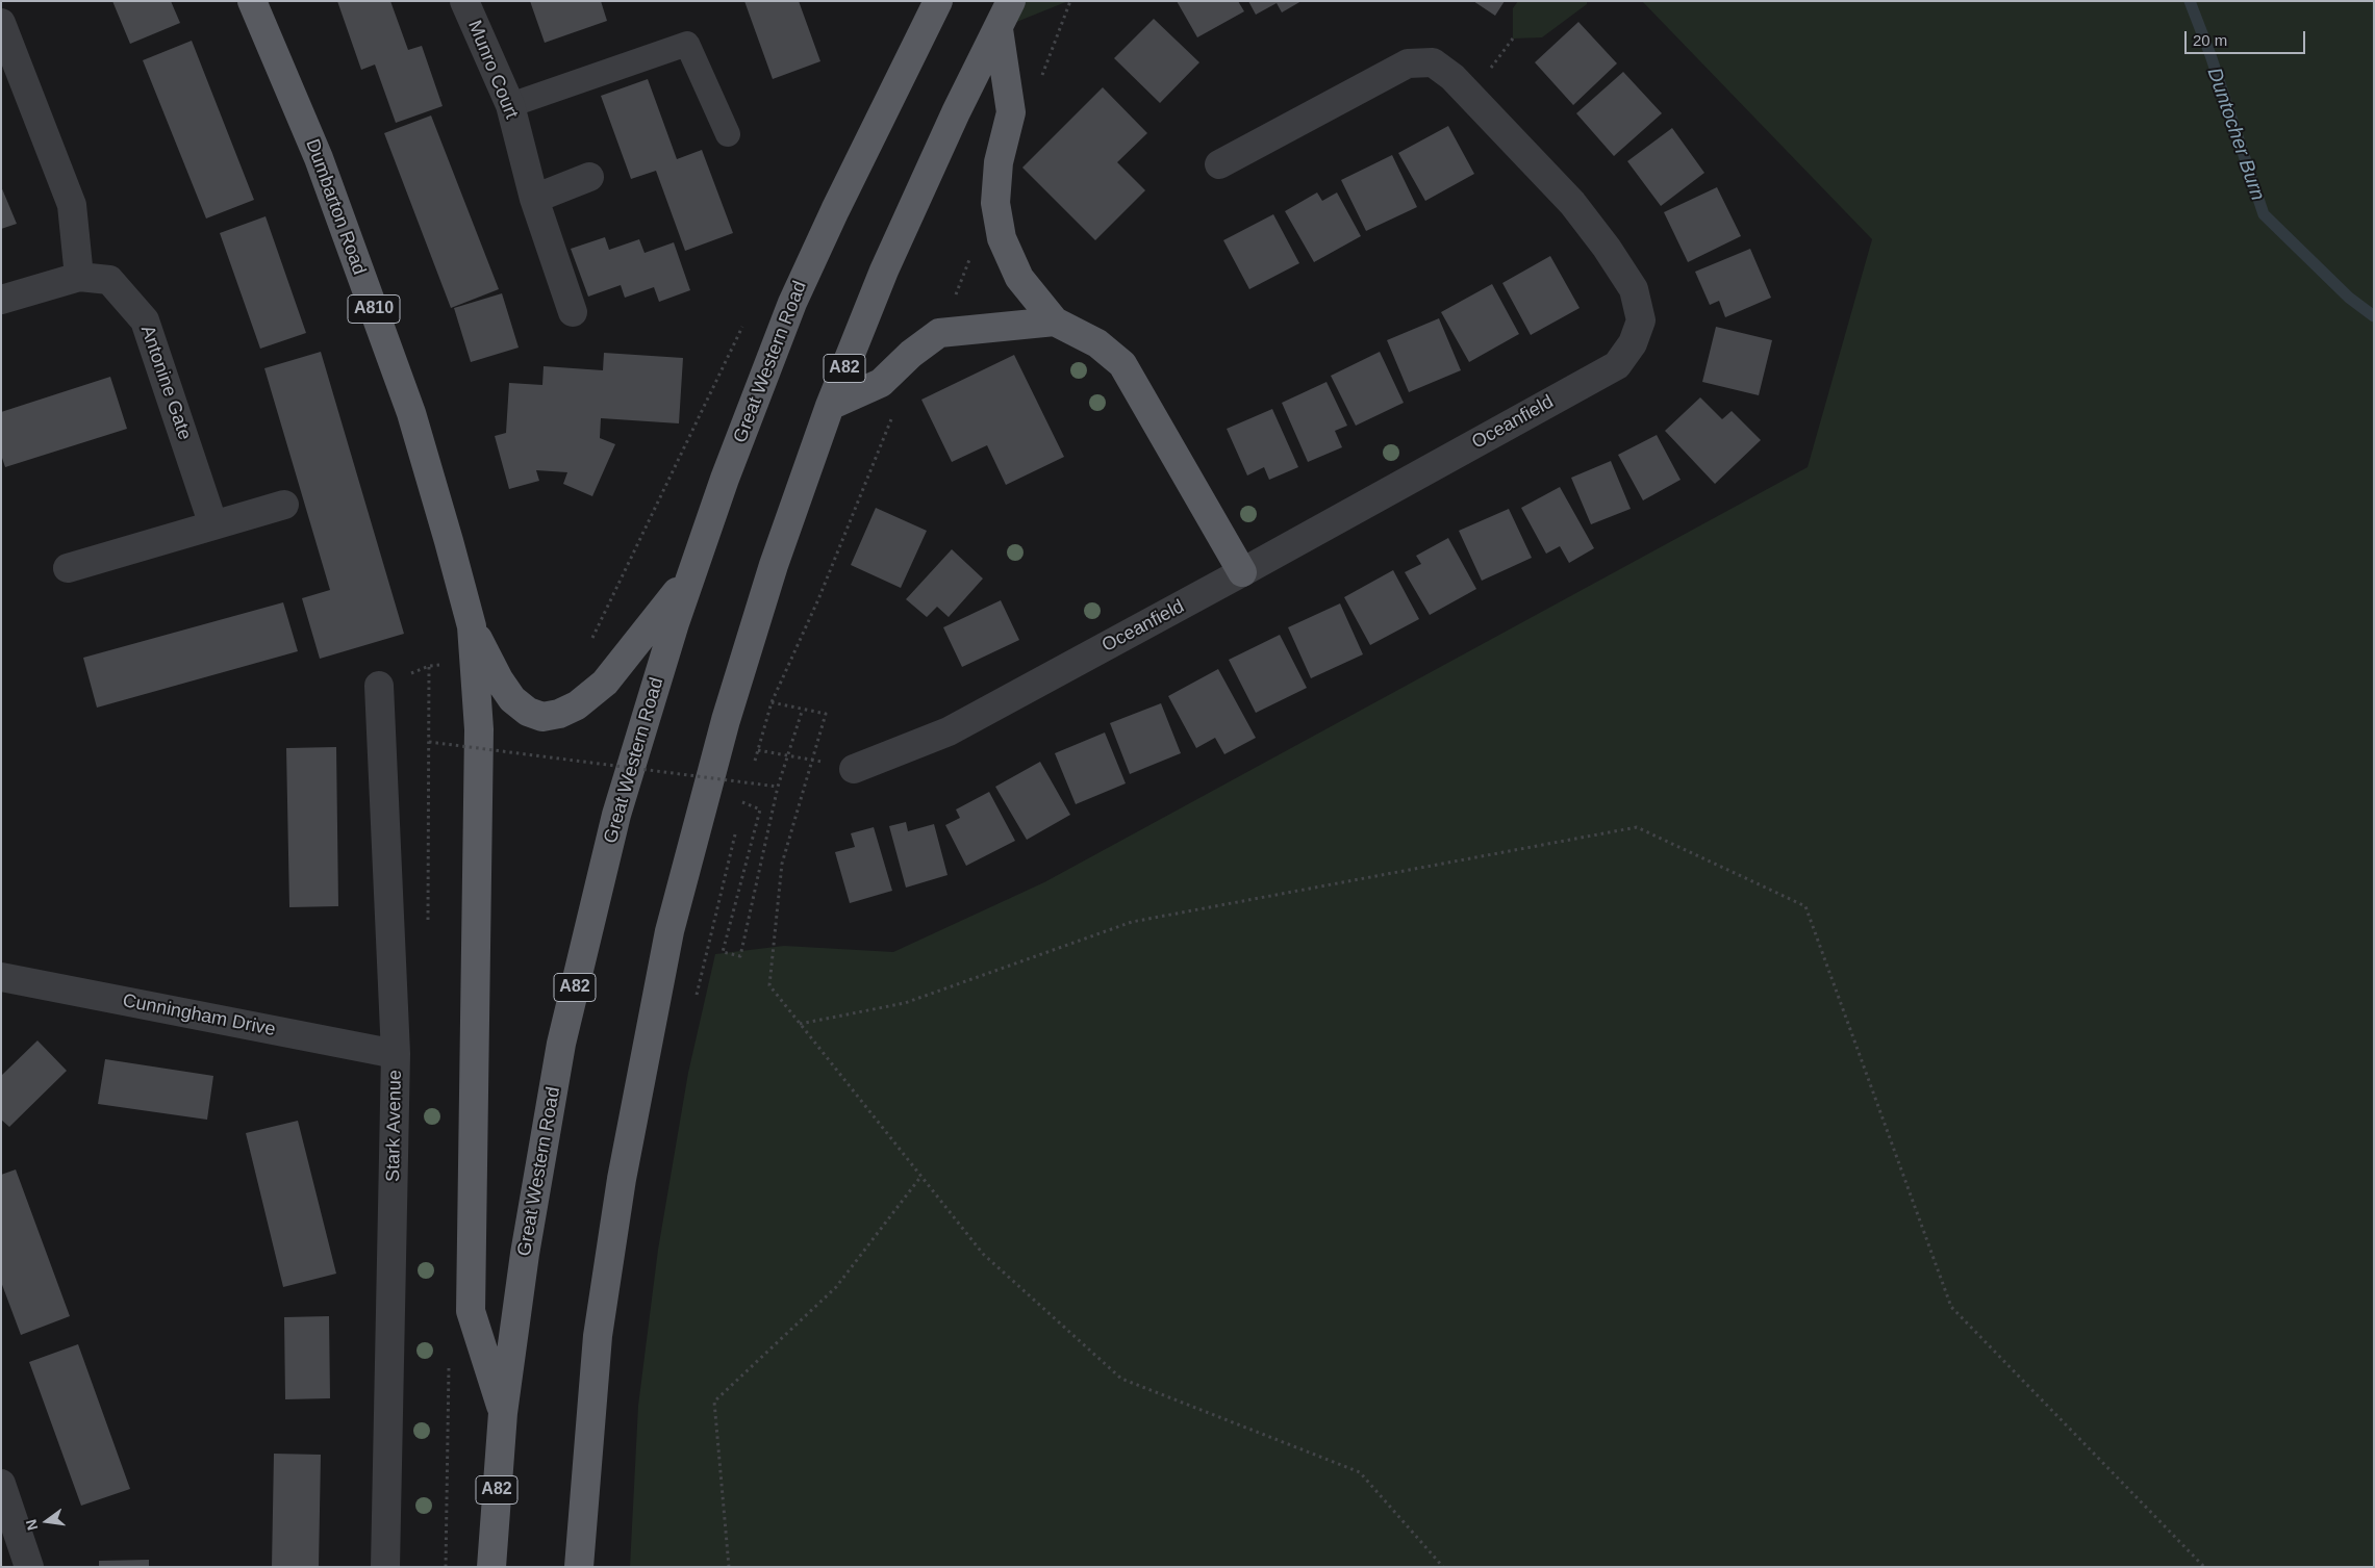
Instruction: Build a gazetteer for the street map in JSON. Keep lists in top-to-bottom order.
{
  "streets": {
    "main road": [
      "Dumbarton Road",
      "A810",
      "Great Western Road",
      "A82"
    ],
    "street": [
      "Munro Court",
      "Antonine Gate",
      "Oceanfield",
      "Cunningham Drive",
      "Stark Avenue"
    ]
  },
  "crossings": [
    ["Cunningham Drive", "Stark Avenue"]
  ],
  "water": ["Duntocher Burn"],
  "scale_bar": "20 m",
  "north": "left"
}
